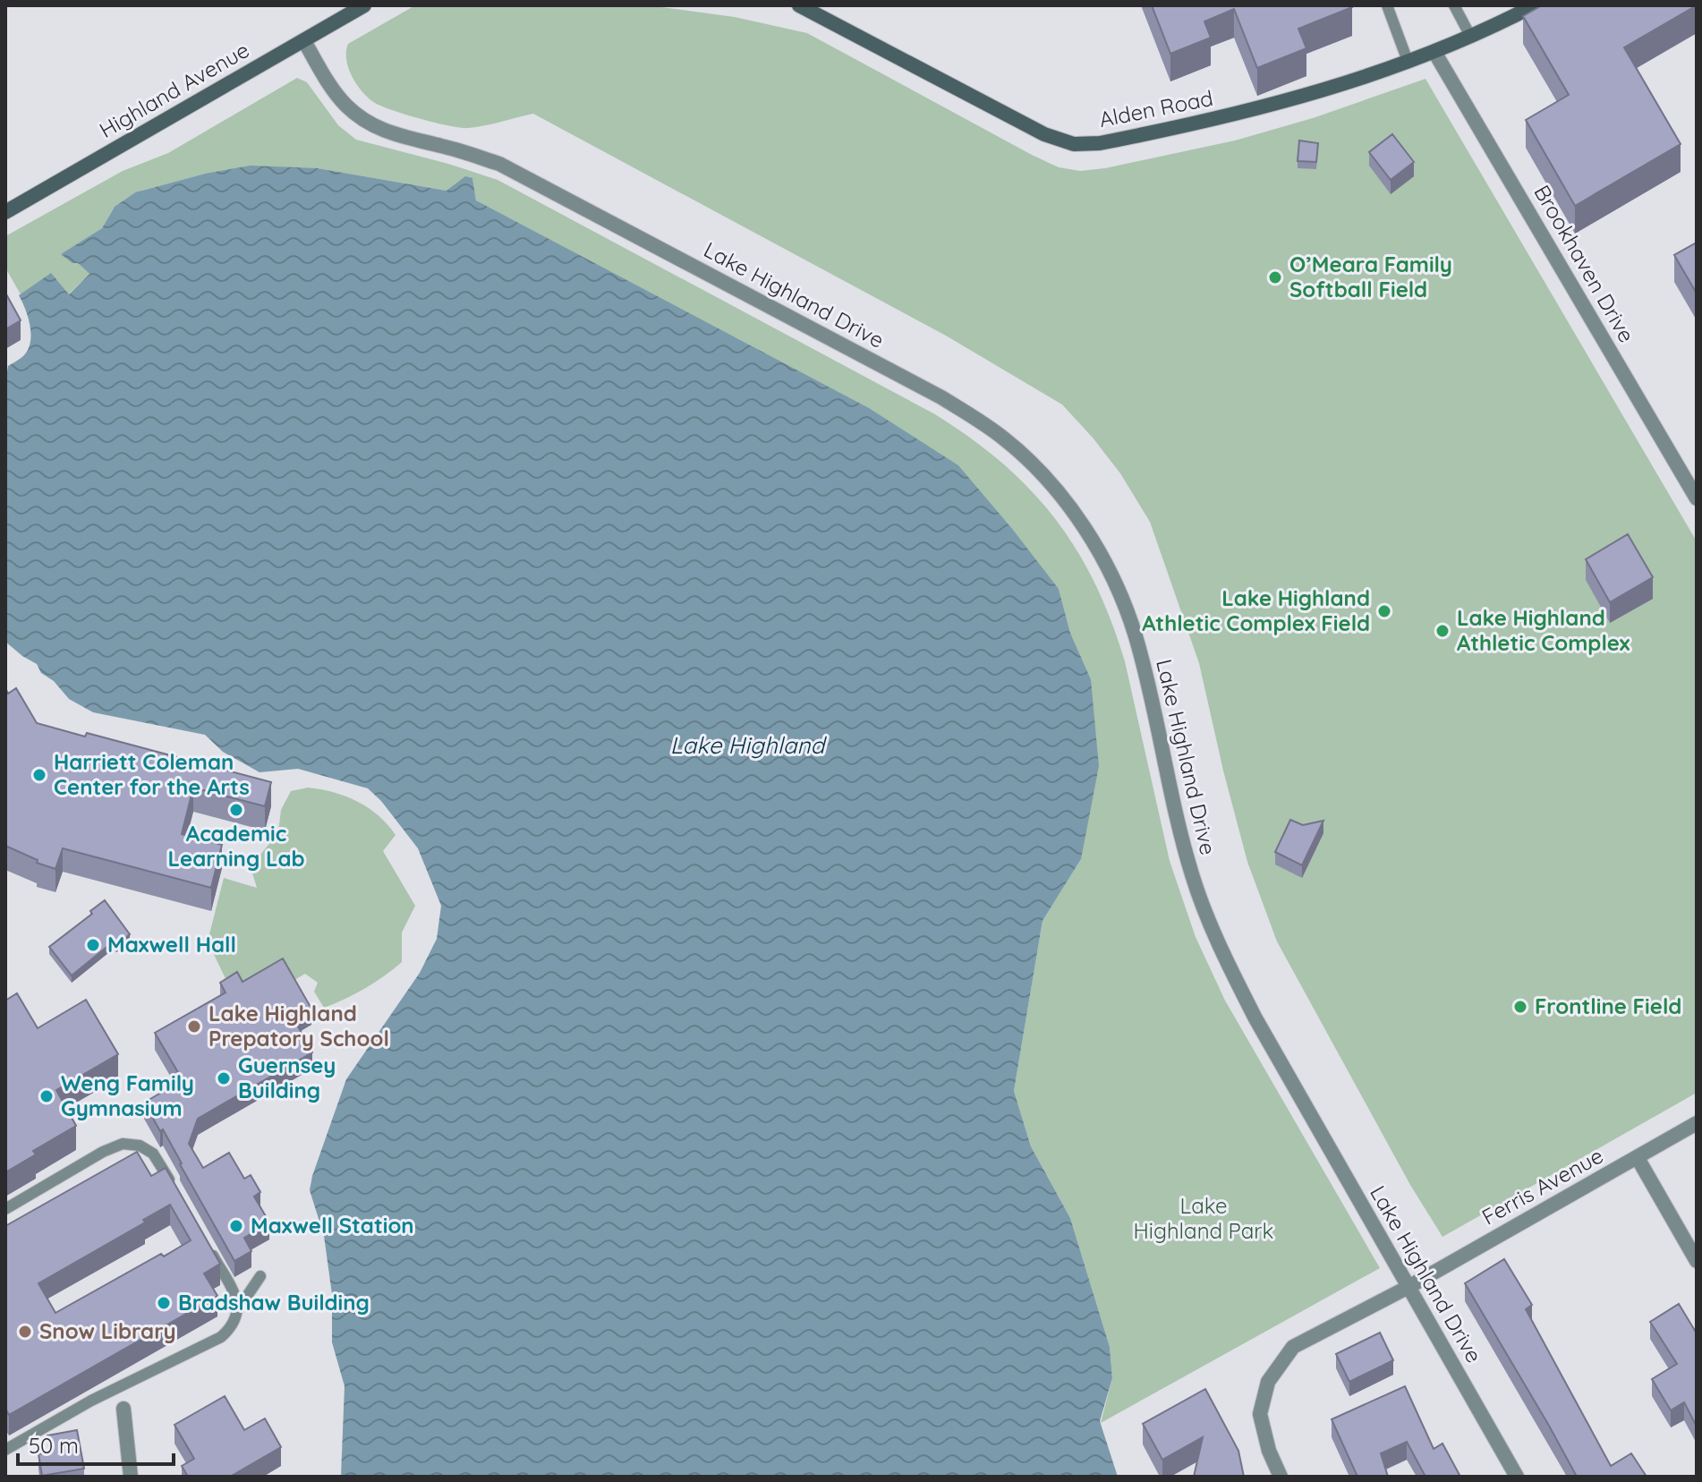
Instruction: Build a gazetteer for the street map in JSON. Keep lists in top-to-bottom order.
{
  "streets": {
    "street": [
      "Highland Avenue",
      "Alden Road",
      "Brookhaven Drive",
      "Lake Highland Drive",
      "Ferris Avenue"
    ]
  },
  "crossings": [
    ["Highland Avenue", "Lake Highland Drive"],
    ["Alden Road", "Brookhaven Drive"],
    ["Lake Highland Drive", "Ferris Avenue"]
  ],
  "water": ["Lake Highland"],
  "parks": ["Lake Highland Park"],
  "places": [
    "O’Meara Family Softball Field",
    "Lake Highland Athletic Complex Field",
    "Lake Highland Athletic Complex",
    "Harriett Coleman Center for the Arts",
    "Academic Learning Lab",
    "Maxwell Hall",
    "Frontline Field",
    "Lake Highland Prepatory School",
    "Guernsey Building",
    "Weng Family Gymnasium",
    "Maxwell Station",
    "Bradshaw Building",
    "Snow Library"
  ],
  "scale_bar": "50 m"
}
